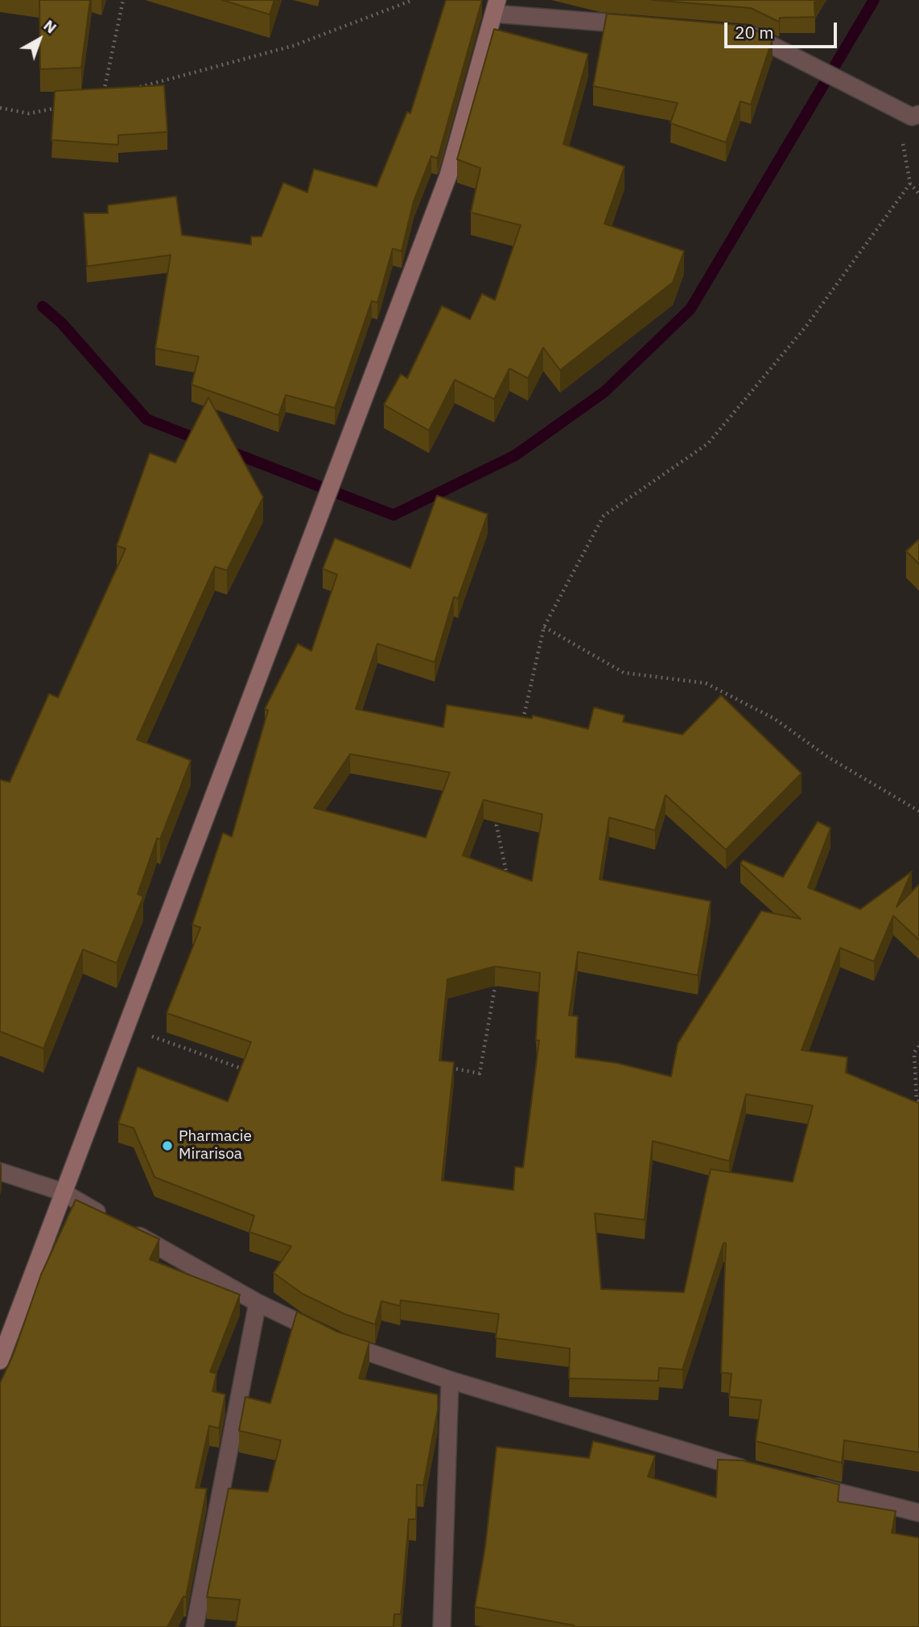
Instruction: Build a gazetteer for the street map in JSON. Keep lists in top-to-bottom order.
{
  "places": ["Pharmacie Mirarisoa"],
  "scale_bar": "20 m",
  "north": "top right"
}
